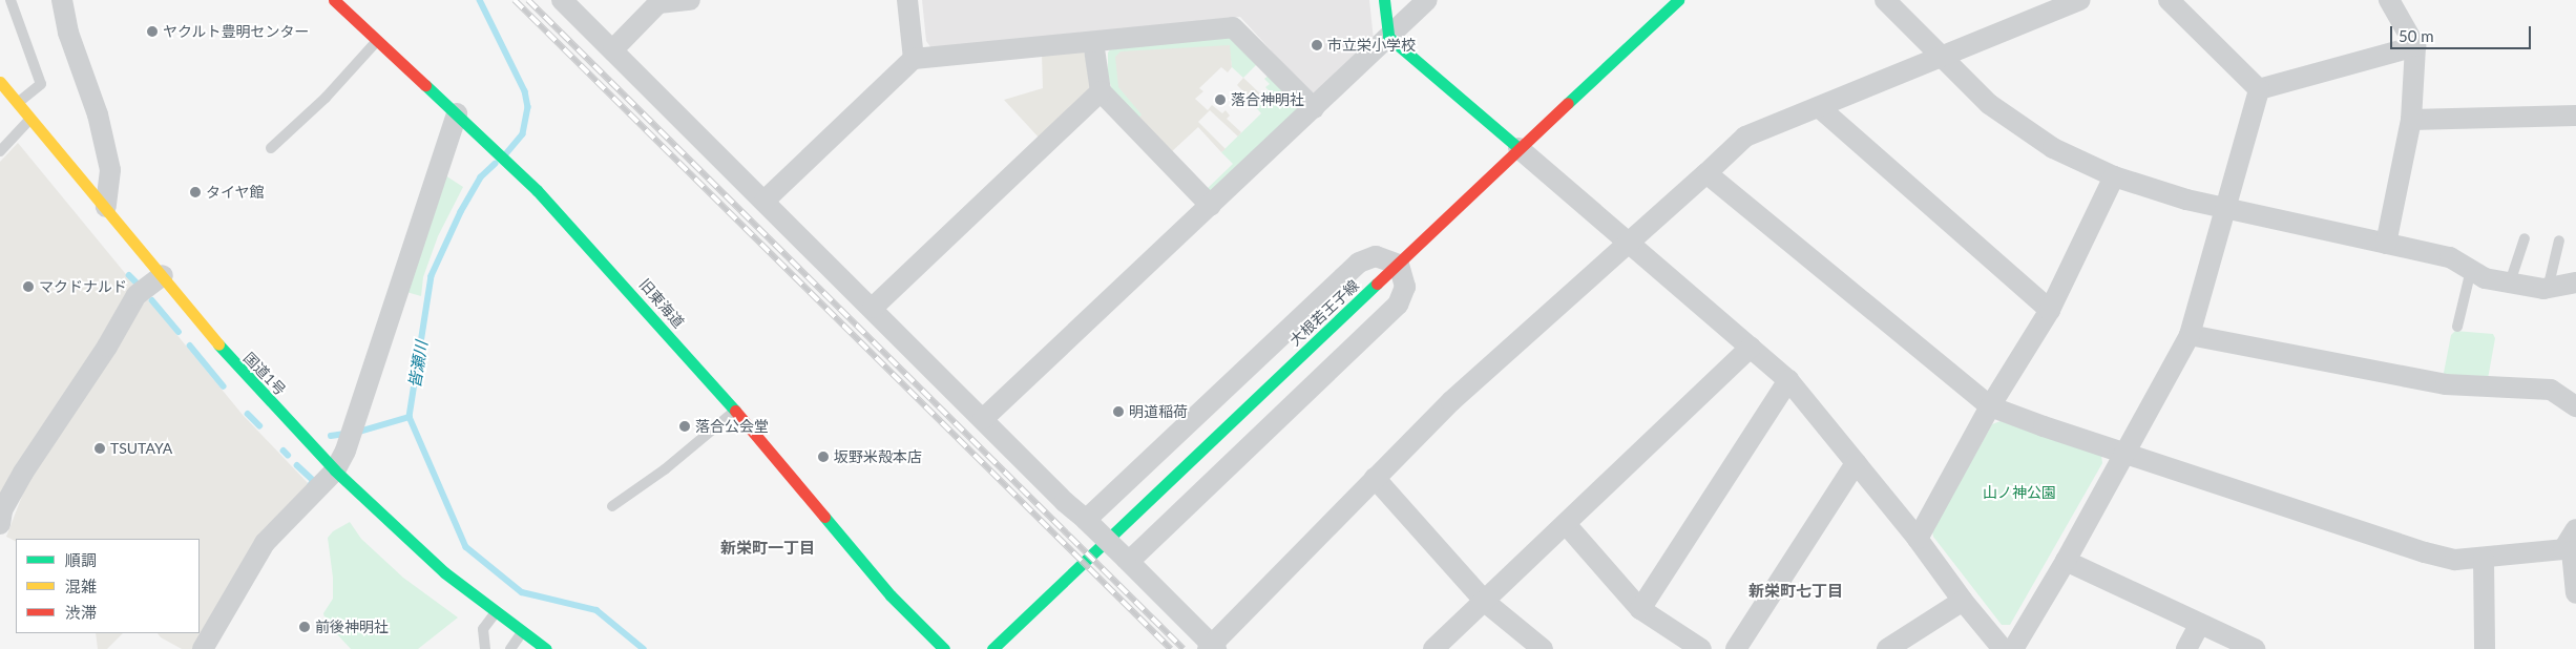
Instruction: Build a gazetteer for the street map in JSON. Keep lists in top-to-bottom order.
{
  "streets": {
    "main road": ["旧東海道", "大根若王子線", "国道1号"]
  },
  "districts": ["新栄町一丁目", "新栄町七丁目"],
  "water": ["皆瀬川"],
  "parks": ["山ノ神公園"],
  "places": [
    "ヤクルト豊明センター",
    "市立栄小学校",
    "落合神明社",
    "タイヤ館",
    "マクドナルド",
    "明道稲荷",
    "落合公会堂",
    "TSUTAYA",
    "坂野米殻本店",
    "前後神明社"
  ],
  "legend": ["順調", "混雑", "渋滞"],
  "scale_bar": "50 m"
}
